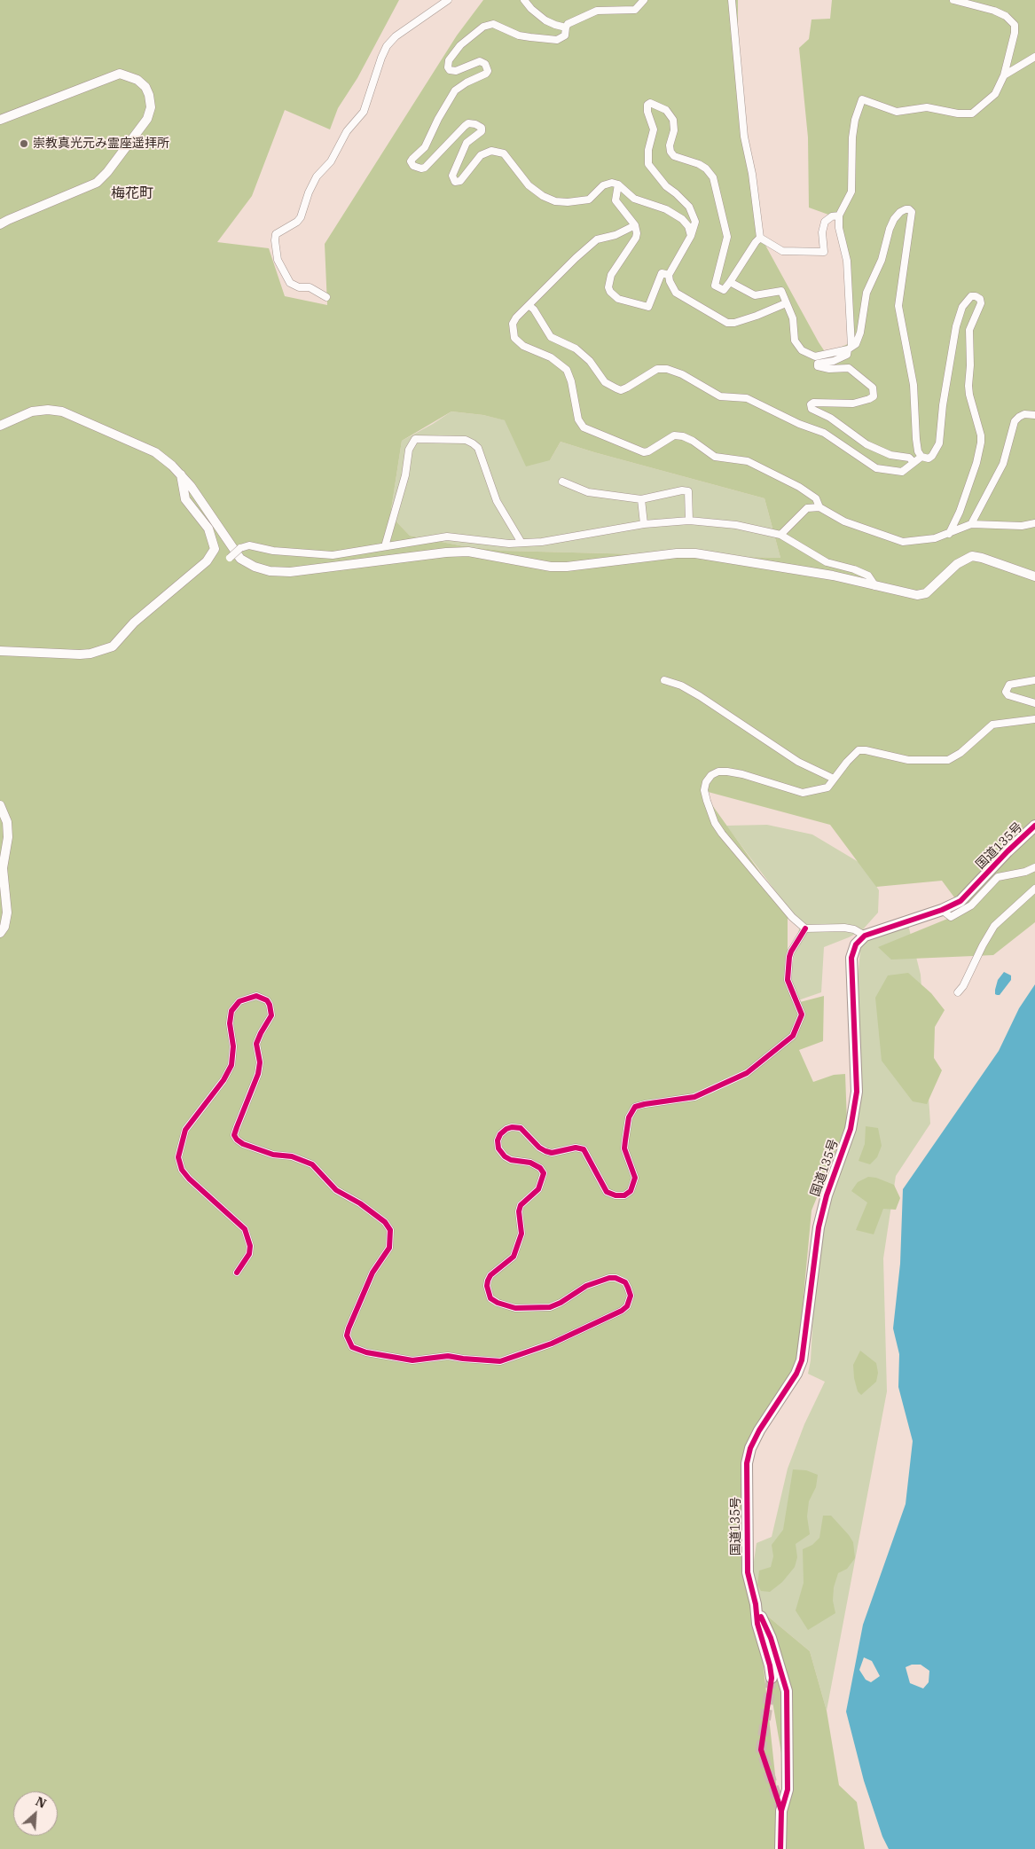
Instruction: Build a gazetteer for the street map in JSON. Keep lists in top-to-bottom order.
{
  "streets": {
    "highway": ["国道135号"]
  },
  "districts": ["梅花町"],
  "places": ["崇教真光元み霊座遥拝所"],
  "north": "top right"
}
